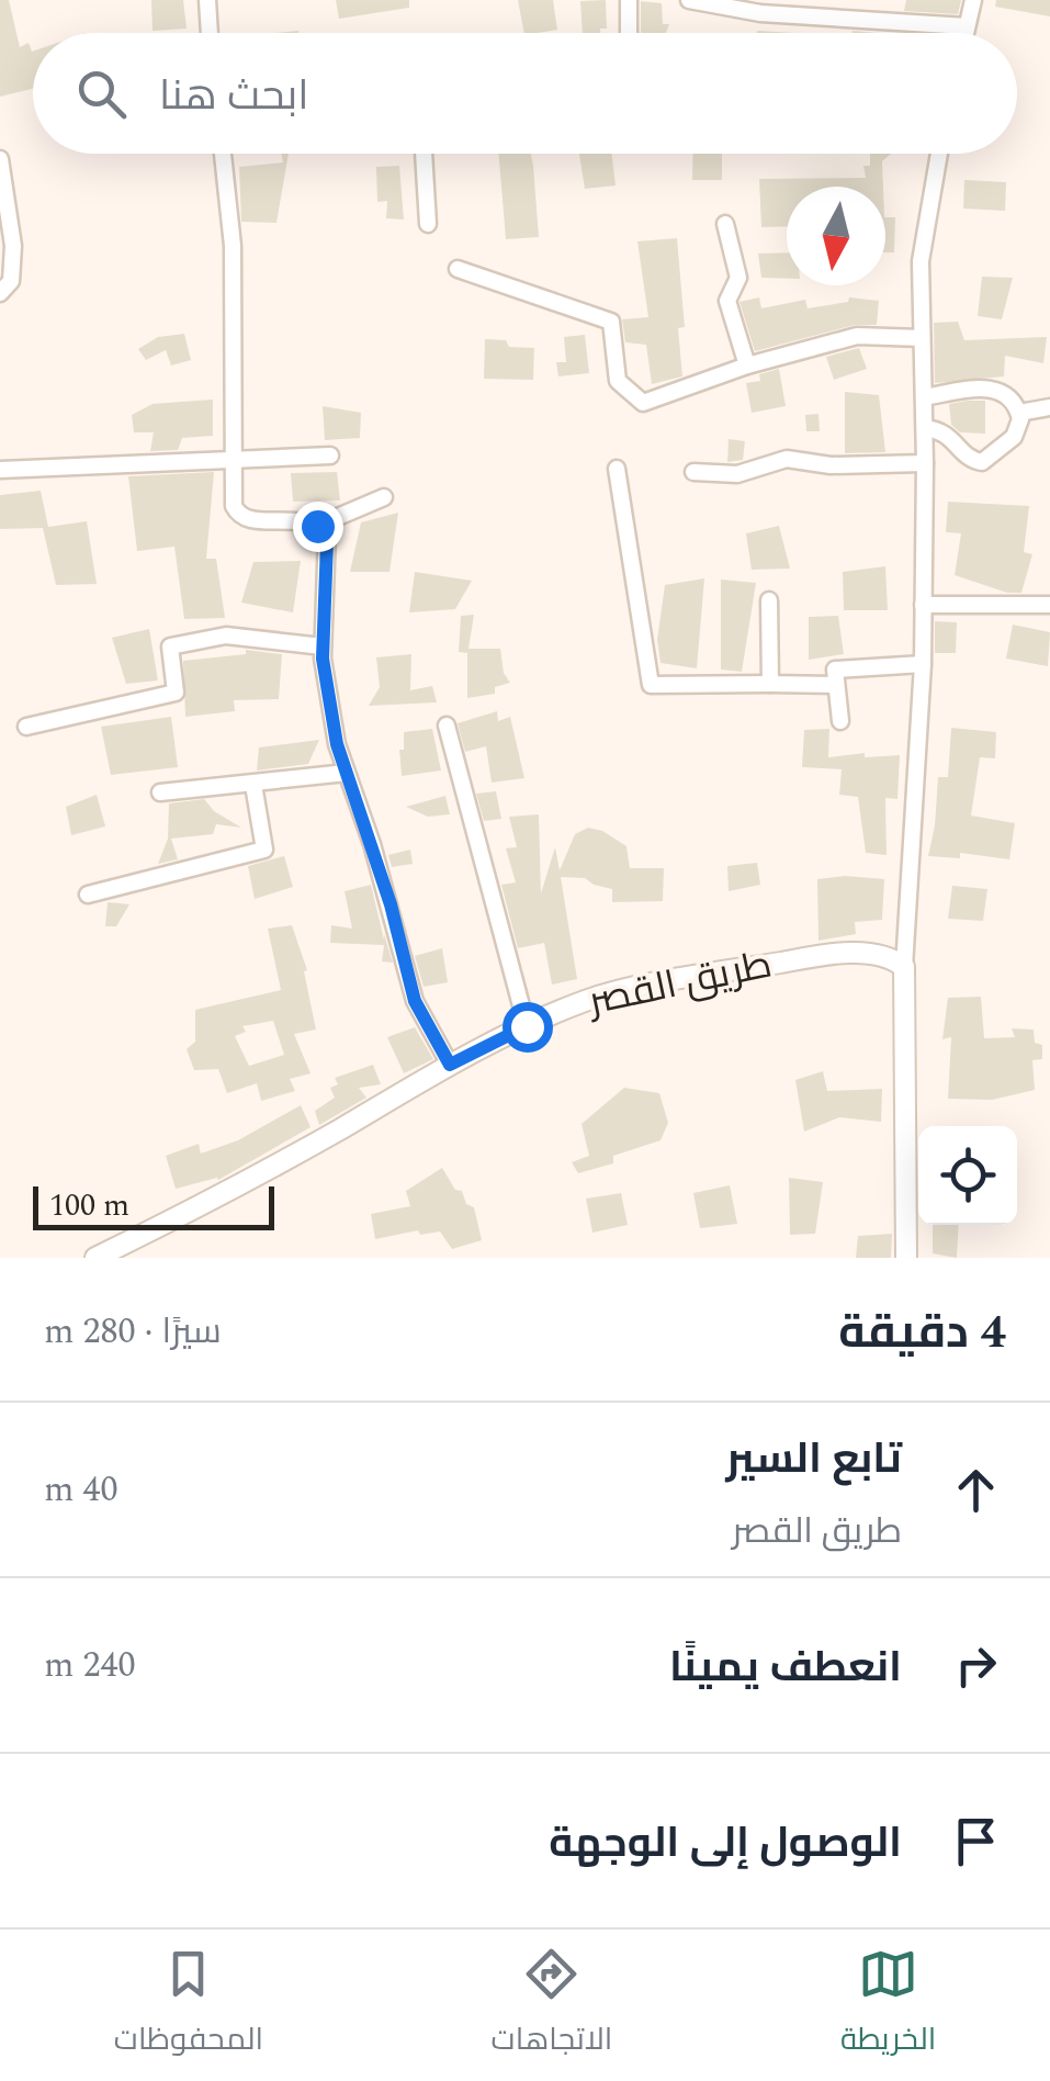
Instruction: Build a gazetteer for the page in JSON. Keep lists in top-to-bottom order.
{
  "streets": {
    "street": ["طريق القصر"]
  },
  "scale_bar": "100 m",
  "north": "bottom",
  "page": {
    "search": "ابحث هنا",
    "scale": "100 m",
    "heading": ["4 دقيقة", "سيرًا · 280 m"],
    "list": [
      ["تابع السير", "طريق القصر", "40 m"],
      ["انعطف يمينًا", "240 m"],
      "الوصول إلى الوجهة"
    ],
    "nav": ["الخريطة", "الاتجاهات", "المحفوظات"]
  }
}
